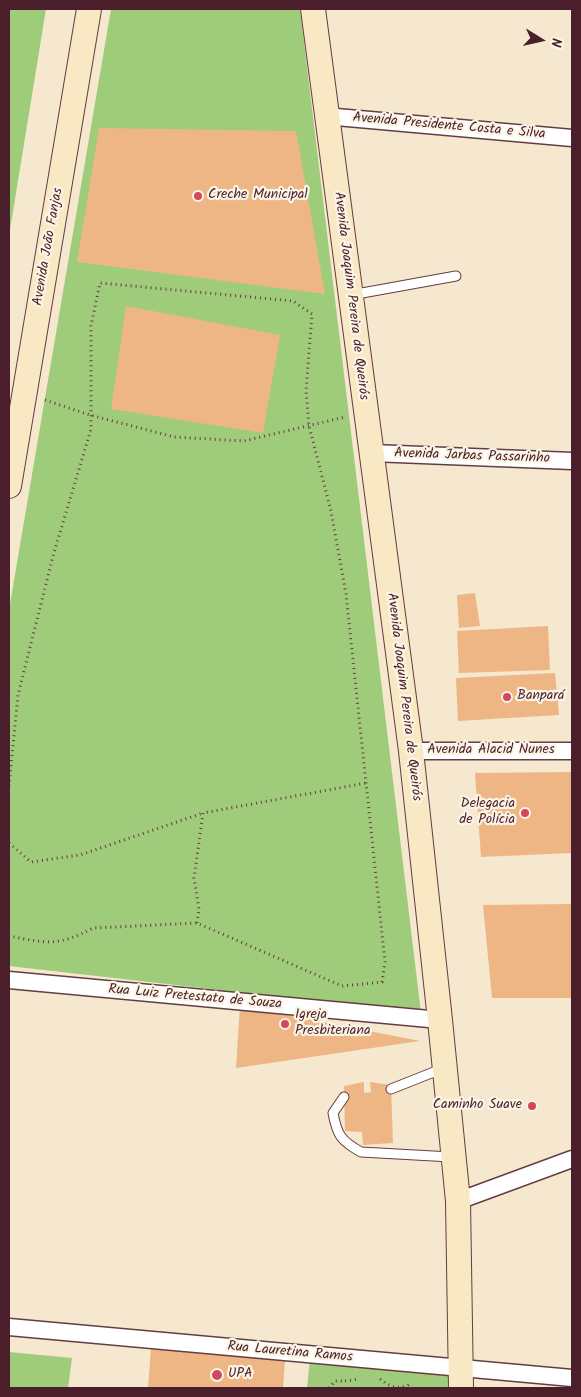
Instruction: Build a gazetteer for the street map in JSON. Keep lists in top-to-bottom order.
{
  "streets": {
    "main road": ["Avenida João Fanjas", "Avenida Joaquim Pereira de Queirós"],
    "street": [
      "Avenida Presidente Costa e Silva",
      "Avenida Jarbas Passarinho",
      "Avenida Alacid Nunes",
      "Rua Luiz Pretestato de Souza",
      "Rua Lauretina Ramos"
    ]
  },
  "crossings": [
    ["Avenida Presidente Costa e Silva", "Avenida Joaquim Pereira de Queirós"],
    ["Avenida Joaquim Pereira de Queirós", "Avenida Jarbas Passarinho"],
    ["Avenida Joaquim Pereira de Queirós", "Avenida Alacid Nunes"],
    ["Avenida Joaquim Pereira de Queirós", "Rua Luiz Pretestato de Souza"],
    ["Avenida Joaquim Pereira de Queirós", "Rua Lauretina Ramos"]
  ],
  "places": [
    "Creche Municipal",
    "Banpará",
    "Delegacia de Polícia",
    "Igreja Presbiteriana",
    "Caminho Suave",
    "UPA"
  ],
  "north": "right"
}
